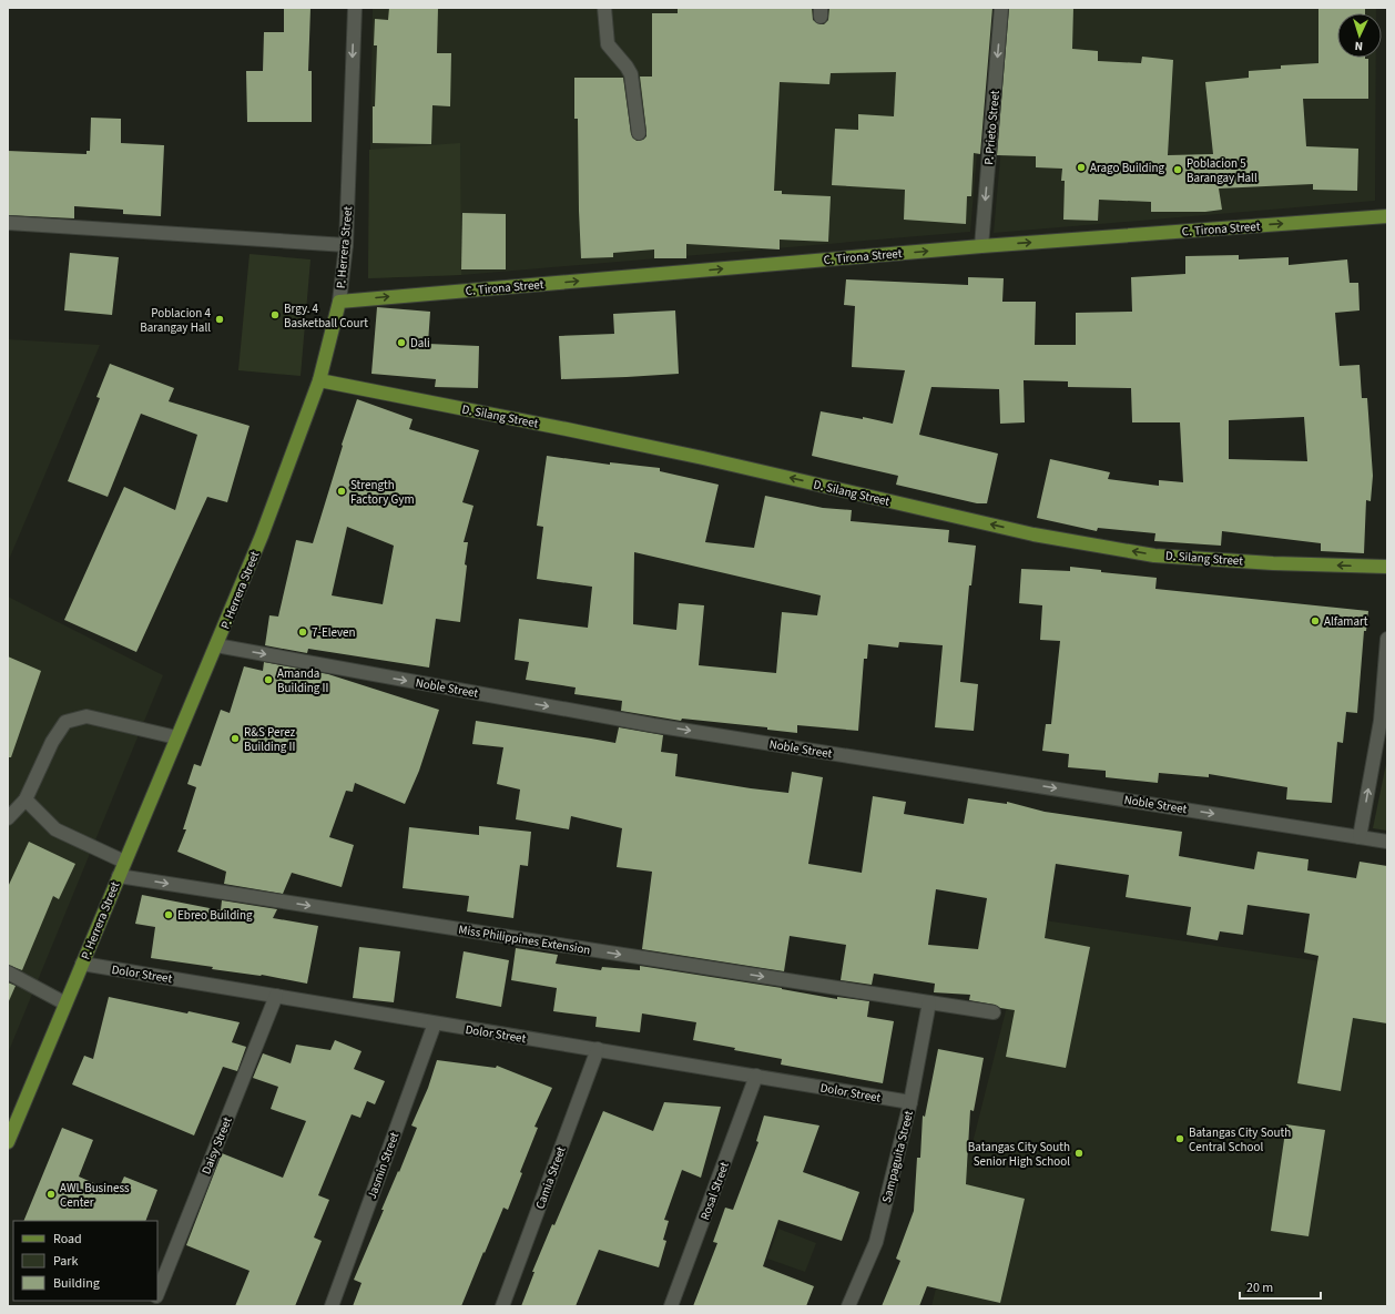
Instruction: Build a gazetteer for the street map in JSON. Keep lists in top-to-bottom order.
{
  "streets": {
    "main road": ["C. Tirona Street", "P. Herrera Street", "D. Silang Street"],
    "street": [
      "P. Prieto Street",
      "Noble Street",
      "Miss Philippines Extension",
      "Dolor Street",
      "Daisy Street",
      "Sampaguita Street",
      "Jasmin Street",
      "Camia Street",
      "Rosal Street"
    ]
  },
  "crossings": [
    ["P. Prieto Street", "C. Tirona Street"],
    ["C. Tirona Street", "P. Herrera Street"],
    ["P. Herrera Street", "D. Silang Street"],
    ["P. Herrera Street", "Noble Street"],
    ["P. Herrera Street", "Miss Philippines Extension"],
    ["P. Herrera Street", "Dolor Street"],
    ["Miss Philippines Extension", "Sampaguita Street"],
    ["Dolor Street", "Daisy Street"],
    ["Dolor Street", "Sampaguita Street"],
    ["Dolor Street", "Jasmin Street"],
    ["Dolor Street", "Camia Street"],
    ["Dolor Street", "Rosal Street"]
  ],
  "one_way": [
    "P. Prieto Street",
    "C. Tirona Street",
    "D. Silang Street",
    "Noble Street",
    "Miss Philippines Extension"
  ],
  "places": [
    "Arago Building",
    "Poblacion 5 Barangay Hall",
    "Brgy. 4 Basketball Court",
    "Poblacion 4 Barangay Hall",
    "Dali",
    "Strength Factory Gym",
    "Alfamart",
    "7-Eleven",
    "Amanda Building II",
    "R&S Perez Building II",
    "Ebreo Building",
    "Batangas City South Central School",
    "Batangas City South Senior High School",
    "AWL Business Center"
  ],
  "legend": ["Road", "Park", "Building"],
  "scale_bar": "20 m",
  "north": "bottom"
}
